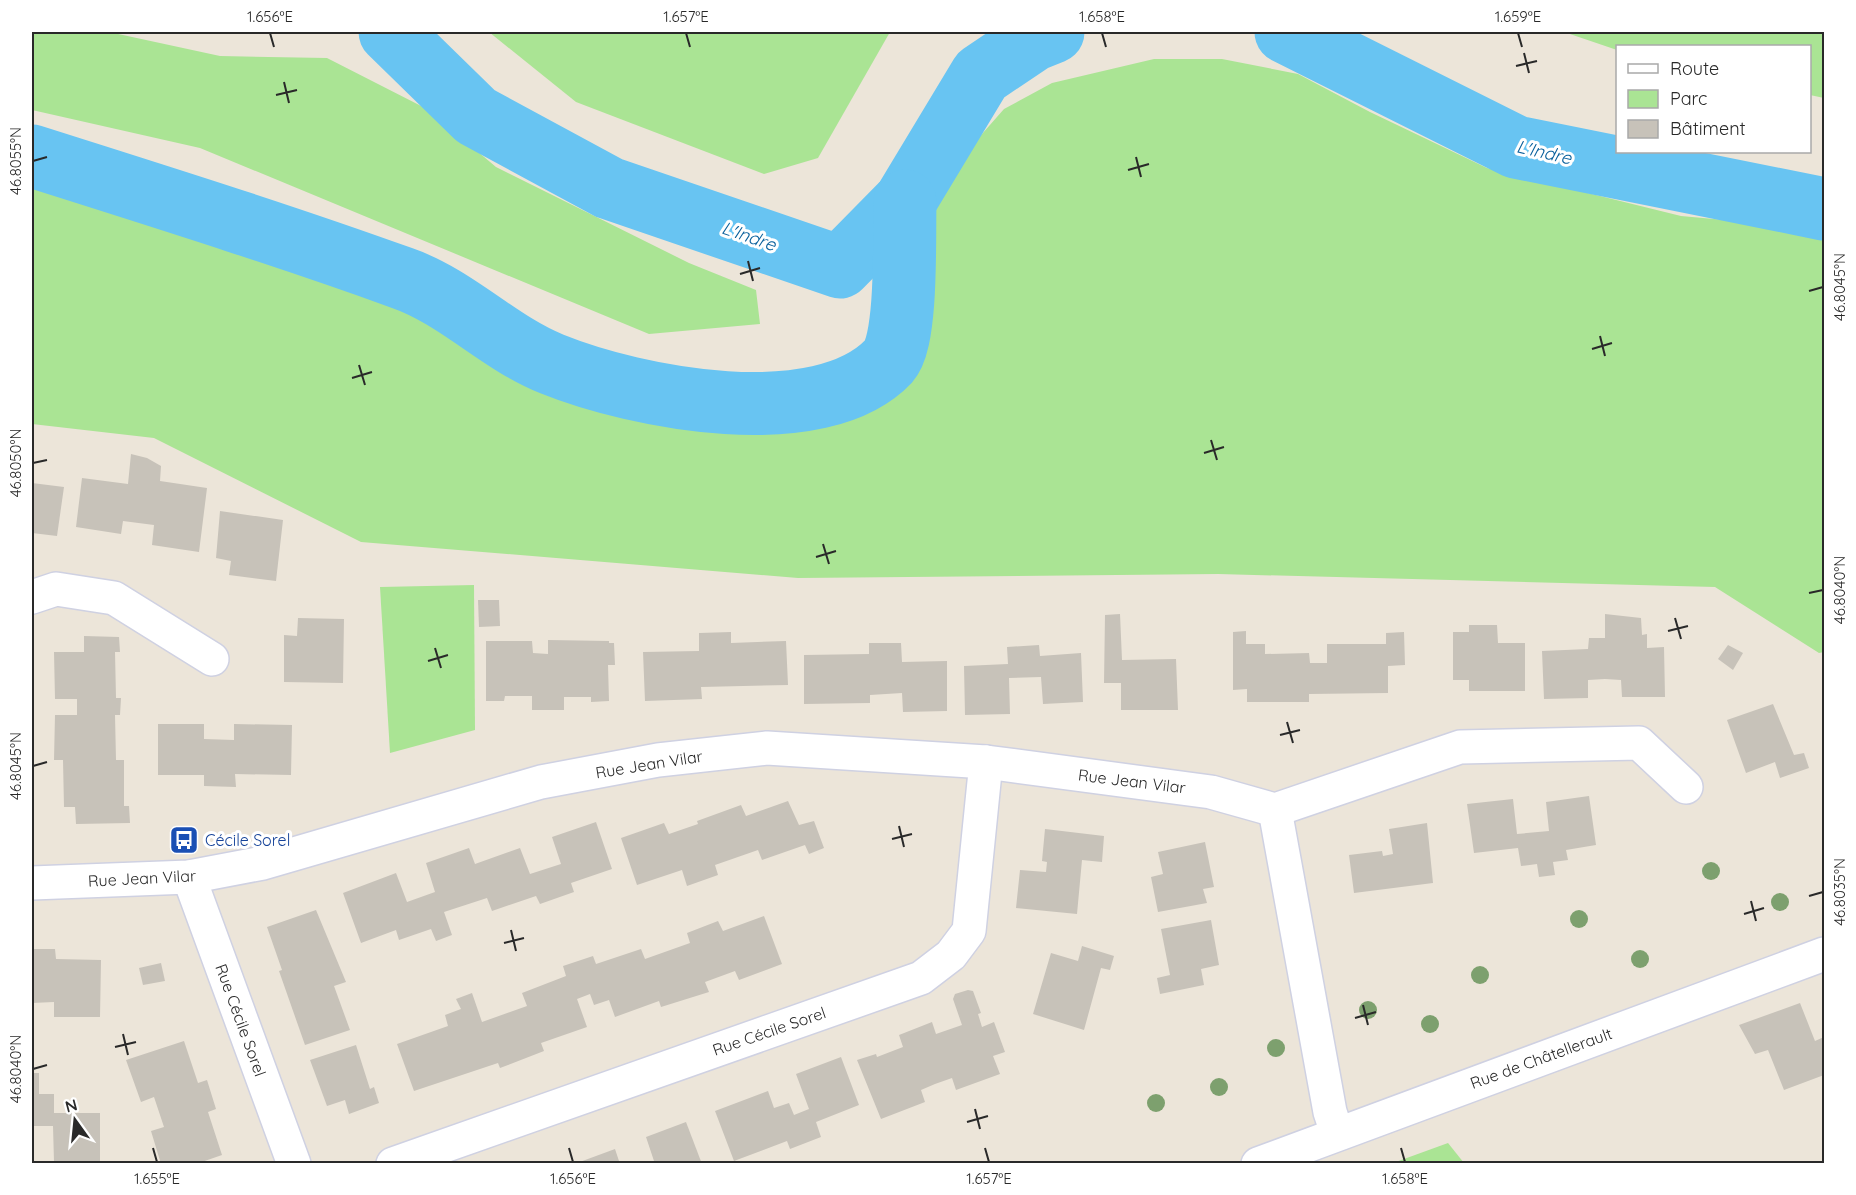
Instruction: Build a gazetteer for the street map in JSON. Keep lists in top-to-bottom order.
{
  "streets": {
    "street": ["Rue Jean Vilar", "Rue Cécile Sorel", "Rue de Châtellerault"]
  },
  "crossings": [
    ["Rue Jean Vilar", "Rue Cécile Sorel"]
  ],
  "water": ["L'Indre"],
  "places": {
    "bus stop": ["Cécile Sorel"]
  },
  "legend": ["Route", "Parc", "Bâtiment"],
  "north": "top",
  "coordinates": [
    "1.656°E",
    "1.657°E",
    "1.658°E",
    "1.659°E",
    "46.8055°N",
    "46.8045°N",
    "46.8050°N",
    "46.8040°N",
    "46.8035°N",
    "1.655°E"
  ]
}
